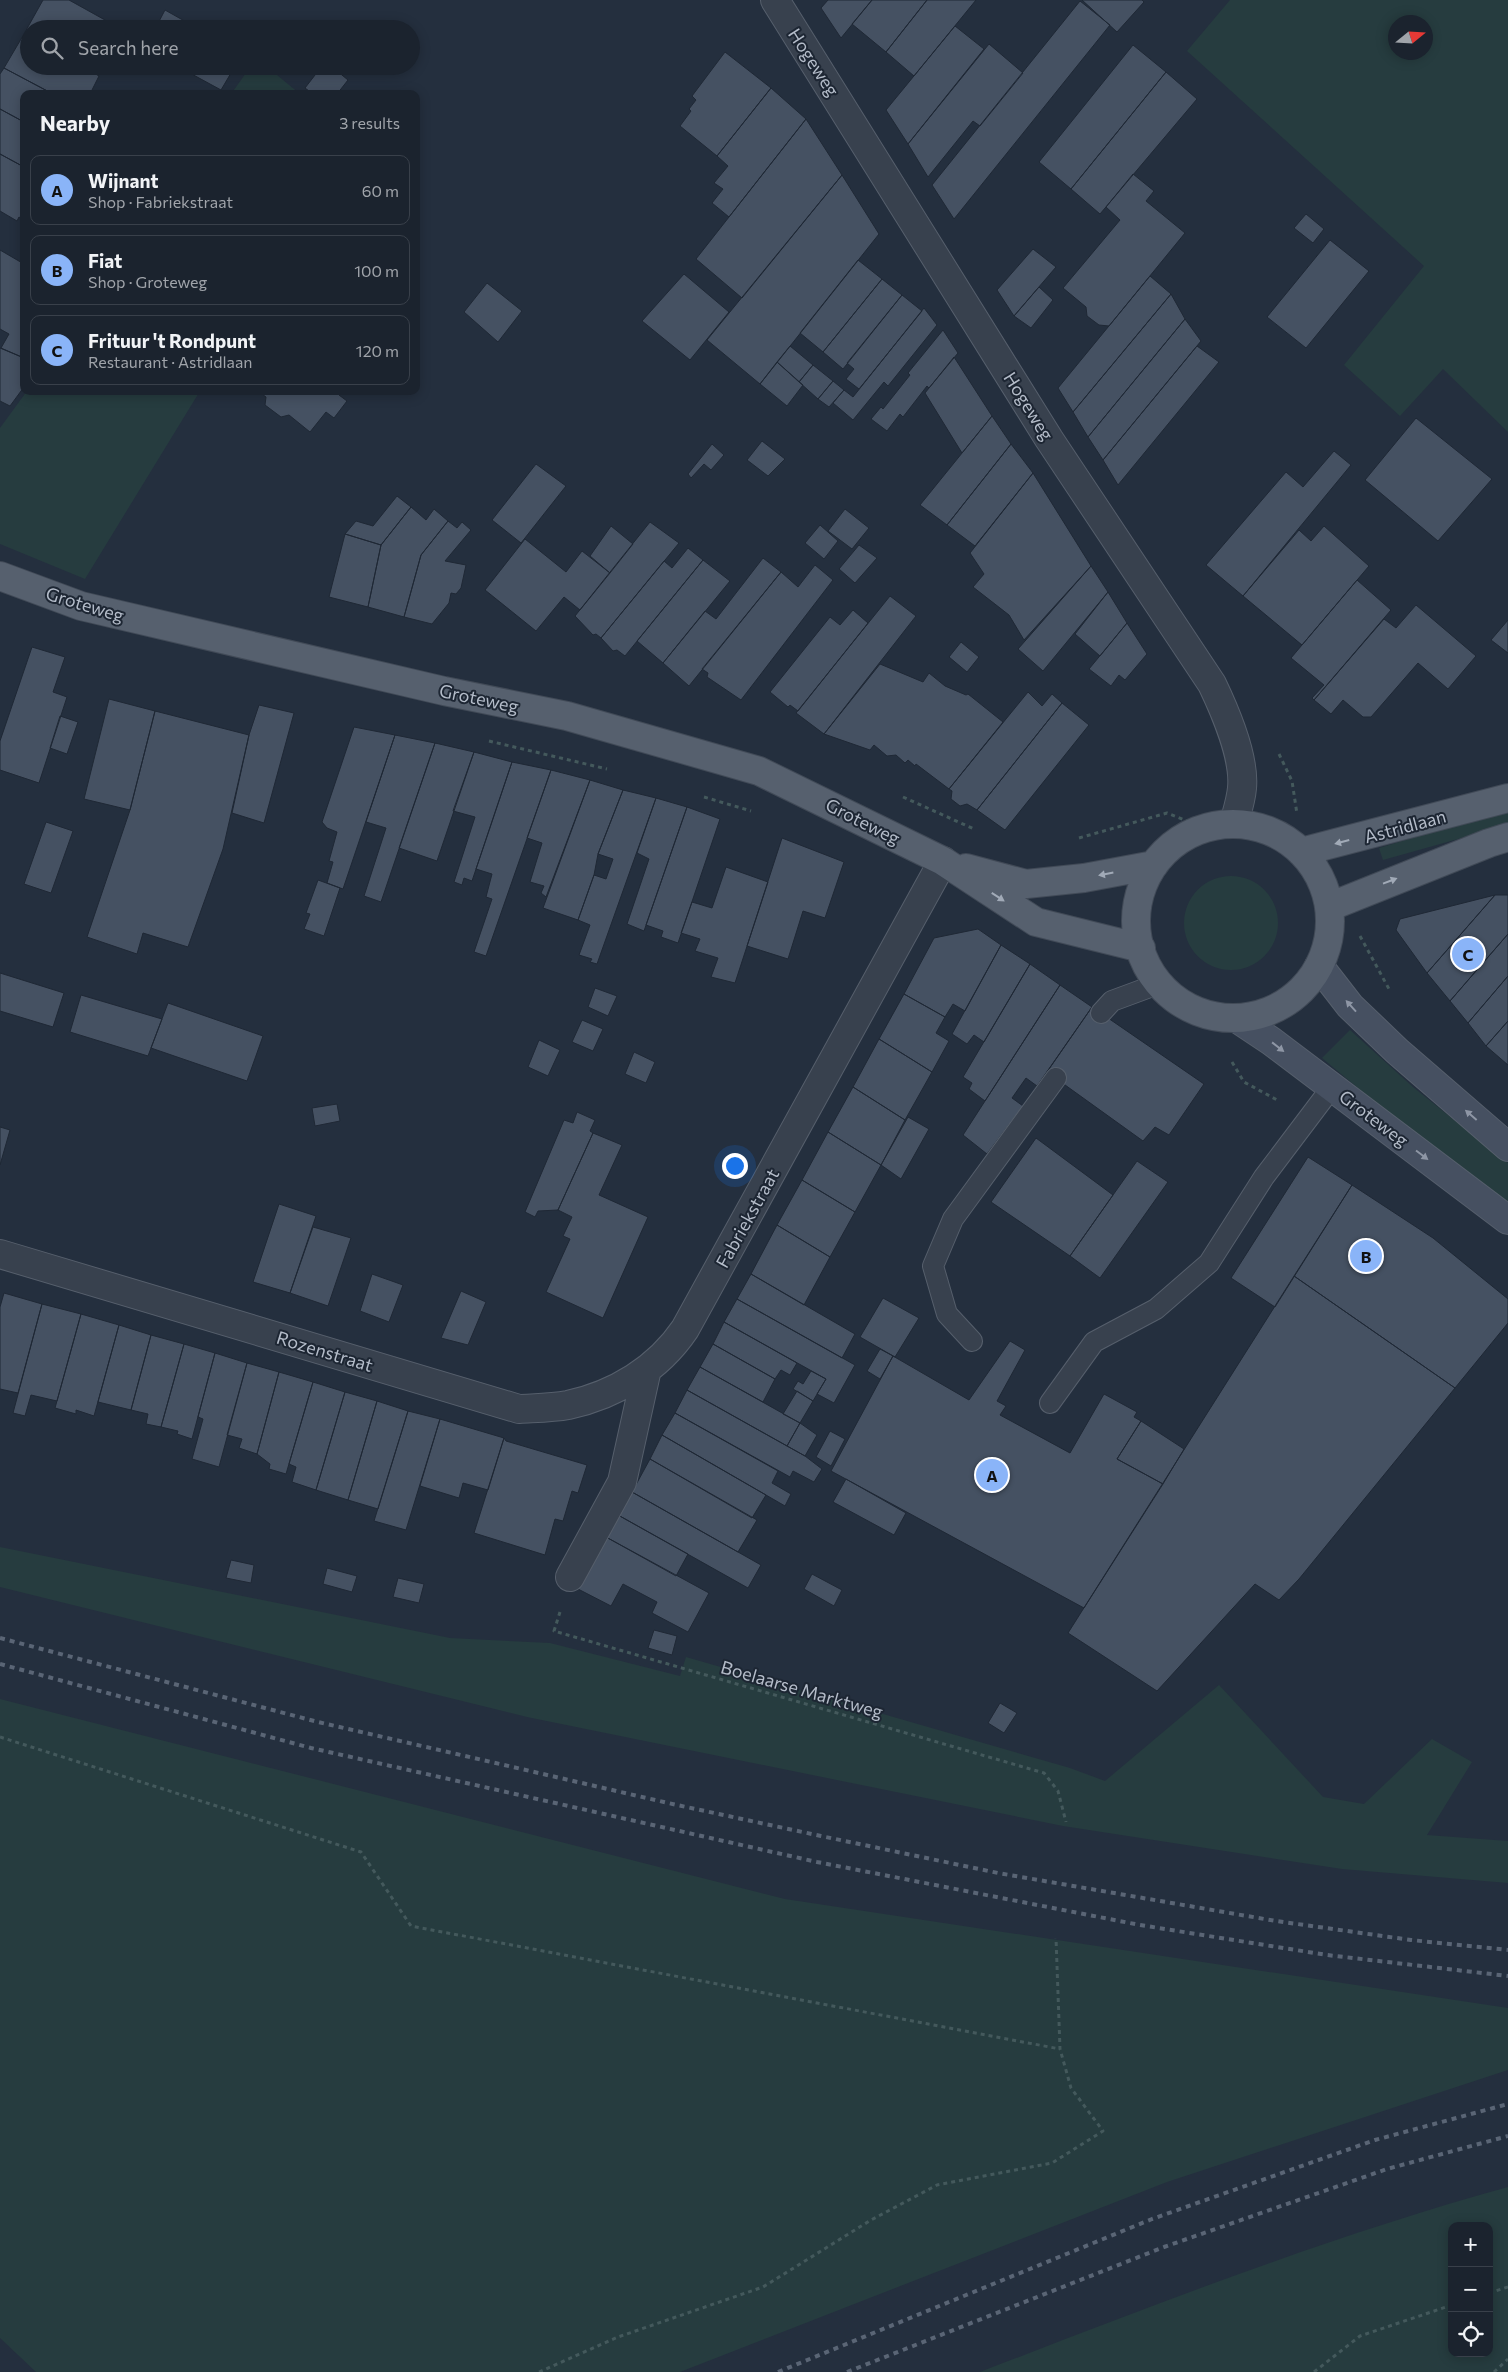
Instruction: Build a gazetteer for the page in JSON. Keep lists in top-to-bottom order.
{
  "streets": {
    "main road": ["Groteweg", "Astridlaan"],
    "street": ["Hogeweg", "Fabriekstraat", "Rozenstraat"],
    "path": ["Boelaarse Marktweg"]
  },
  "crossings": [
    ["Hogeweg", "Groteweg"],
    ["Groteweg", "Astridlaan"],
    ["Groteweg", "Fabriekstraat"],
    ["Fabriekstraat", "Rozenstraat"]
  ],
  "north": "right",
  "page": {
    "search": "Search here",
    "heading": ["Nearby", "3 results"],
    "list": [
      {
        "mark": "A",
        "name": "Wijnant",
        "note": "Shop · Fabriekstraat",
        "value": "60 m"
      },
      {
        "mark": "B",
        "name": "Fiat",
        "note": "Shop · Groteweg",
        "value": "100 m"
      },
      {
        "mark": "C",
        "name": "Frituur 't Rondpunt",
        "note": "Restaurant · Astridlaan",
        "value": "120 m"
      }
    ],
    "pins": ["C", "B", "A"],
    "map_buttons": ["+", "−"]
  }
}
